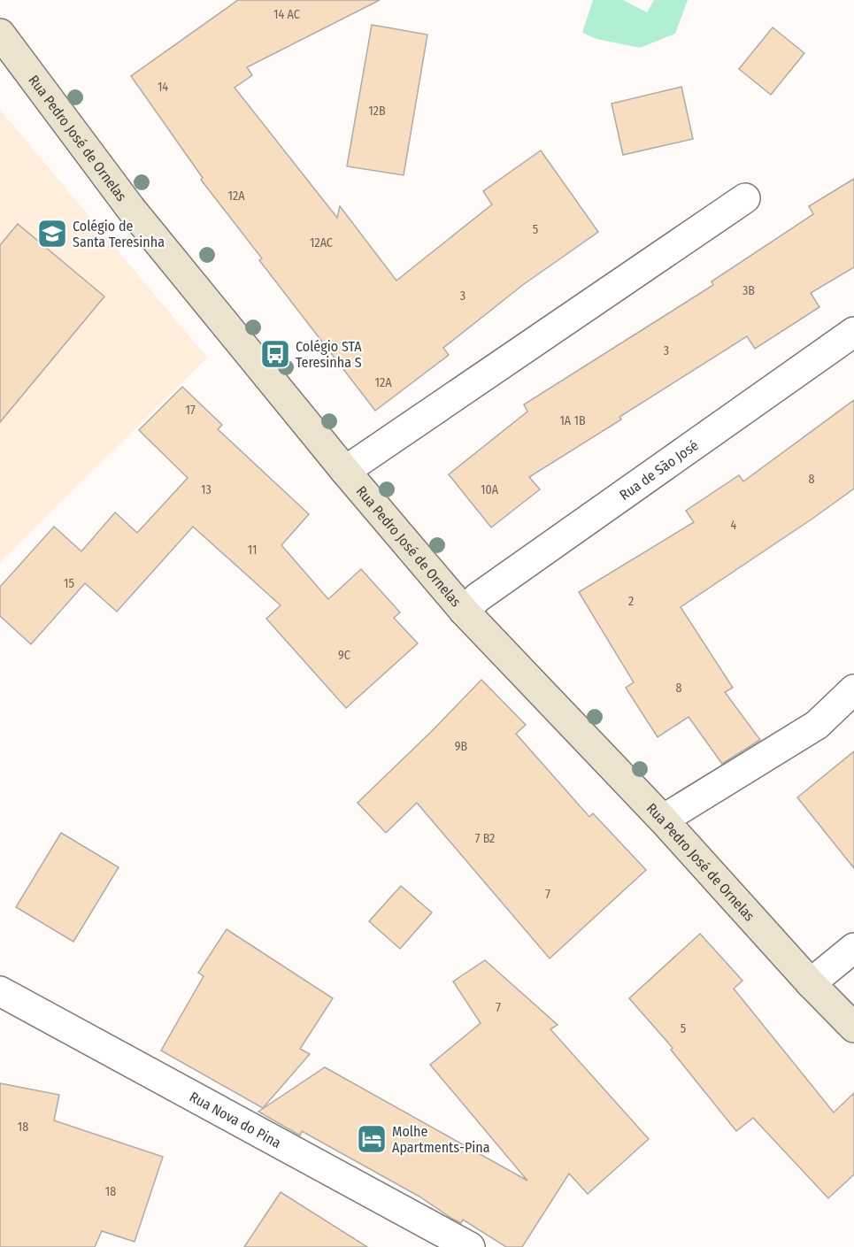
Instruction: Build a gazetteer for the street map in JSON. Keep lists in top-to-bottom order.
{
  "streets": {
    "street": ["Rua Pedro José de Ornelas", "Rua de São José", "Rua Nova do Pina"]
  },
  "crossings": [
    ["Rua Pedro José de Ornelas", "Rua de São José"]
  ],
  "places": {
    "school or university": ["Colégio de Santa Teresinha"],
    "bus stop": ["Colégio STA Teresinha S"],
    "hotel": ["Molhe Apartments-Pina"]
  },
  "house_numbers": [
    "14 AC",
    "14",
    "12B",
    "12A",
    "5",
    "12AC",
    "3B",
    "3",
    "3",
    "12A",
    "17",
    "1A 1B",
    "8",
    "13",
    "10A",
    "4",
    "11",
    "15",
    "2",
    "9C",
    "8",
    "9B",
    "7 B2",
    "7",
    "7",
    "5",
    "18",
    "18"
  ]
}
